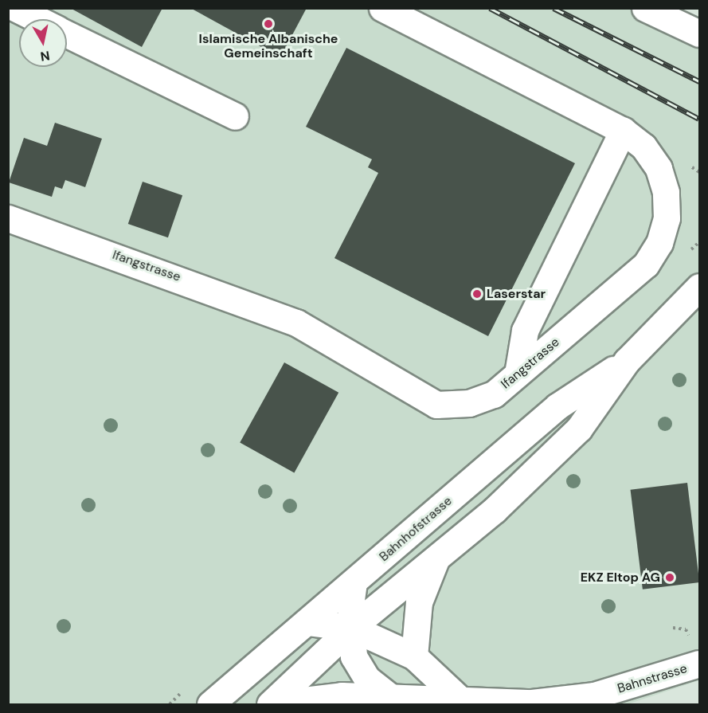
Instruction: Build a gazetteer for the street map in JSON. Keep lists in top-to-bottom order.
{
  "streets": {
    "street": ["Ifangstrasse", "Bahnhofstrasse", "Bahnstrasse"]
  },
  "crossings": [
    ["Bahnhofstrasse", "Bahnstrasse"]
  ],
  "places": ["Islamische Albanische Gemeinschaft", "Laserstar", "EKZ Eltop AG"],
  "north": "bottom"
}
